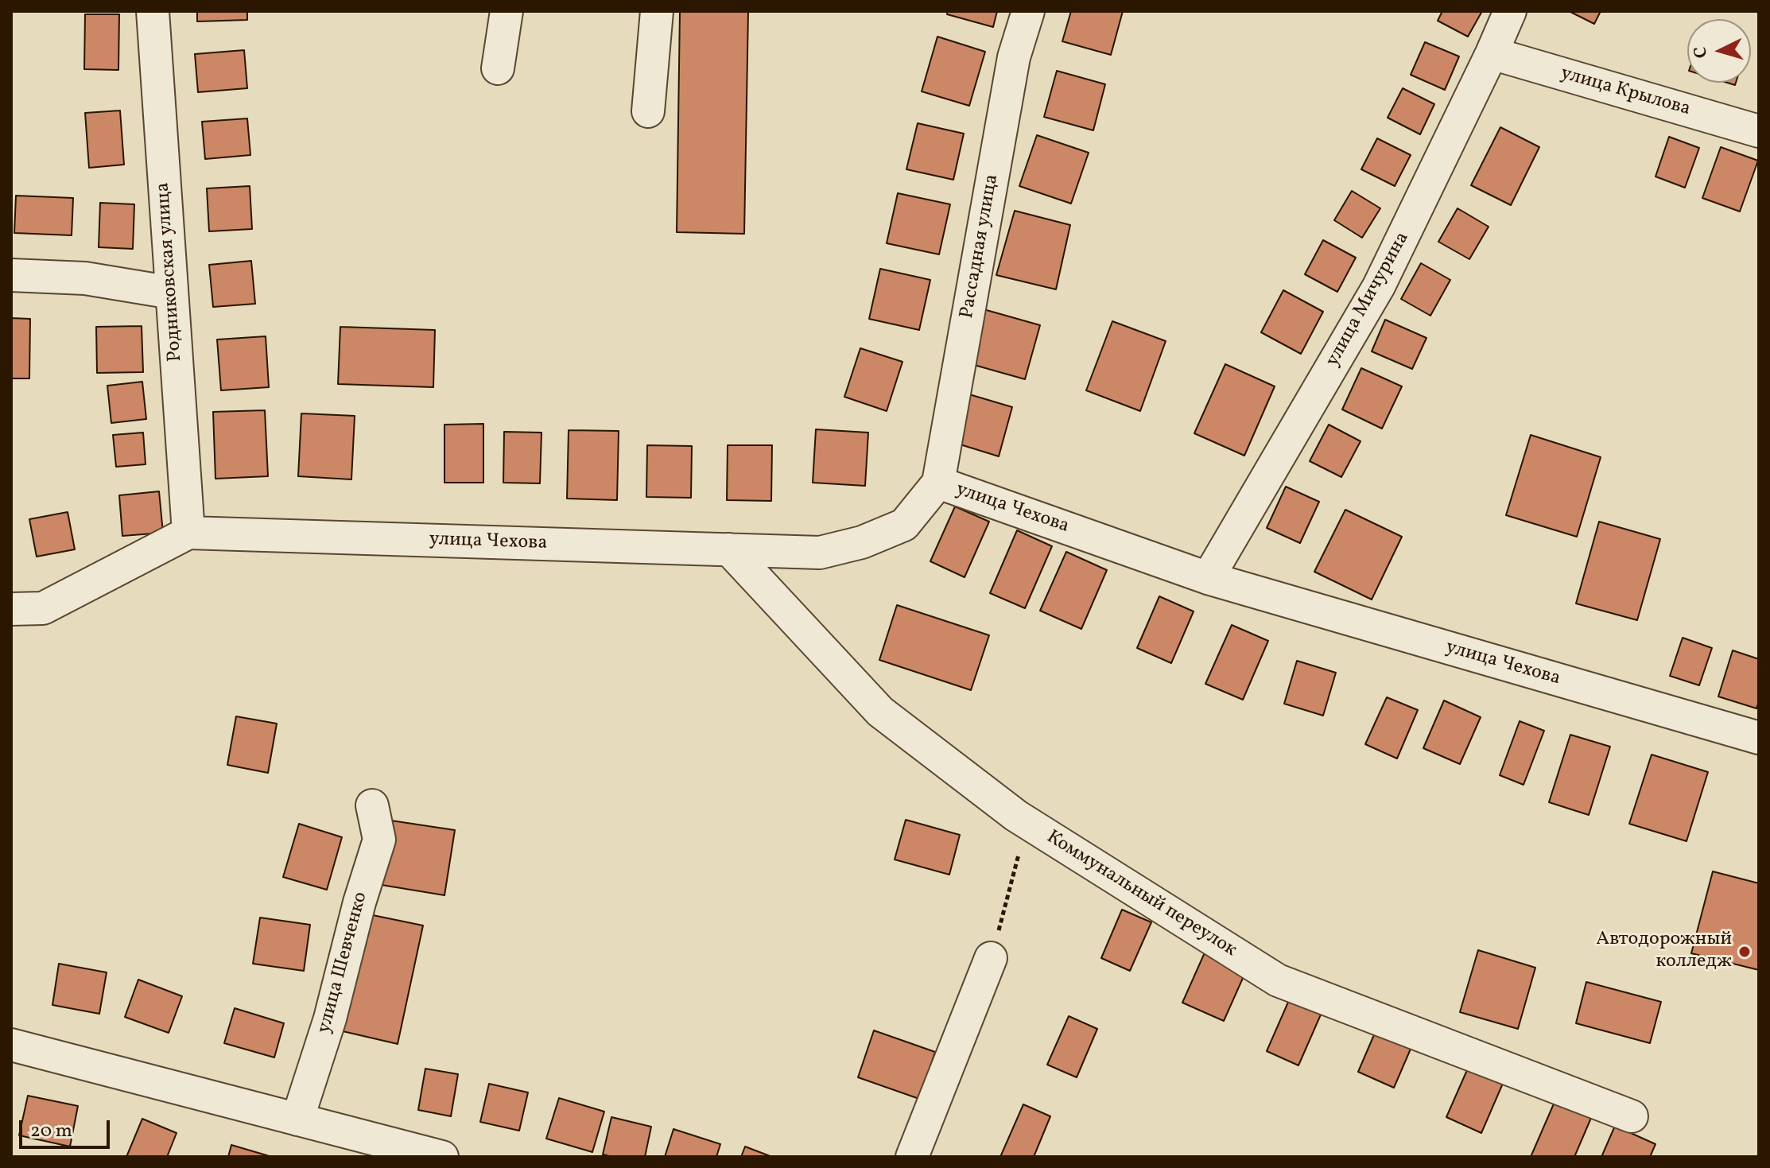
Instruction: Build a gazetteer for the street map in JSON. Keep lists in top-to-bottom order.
{
  "streets": {
    "street": [
      "улица Крылова",
      "Рассадная улица",
      "Родниковская улица",
      "улица Мичурина",
      "улица Чехова",
      "Коммунальный переулок",
      "улица Шевченко"
    ]
  },
  "crossings": [
    ["улица Крылова", "улица Мичурина"],
    ["Рассадная улица", "улица Чехова"],
    ["Родниковская улица", "улица Чехова"],
    ["улица Мичурина", "улица Чехова"],
    ["улица Чехова", "Коммунальный переулок"]
  ],
  "places": ["Автодорожный колледж"],
  "scale_bar": "20 m",
  "north": "left"
}
